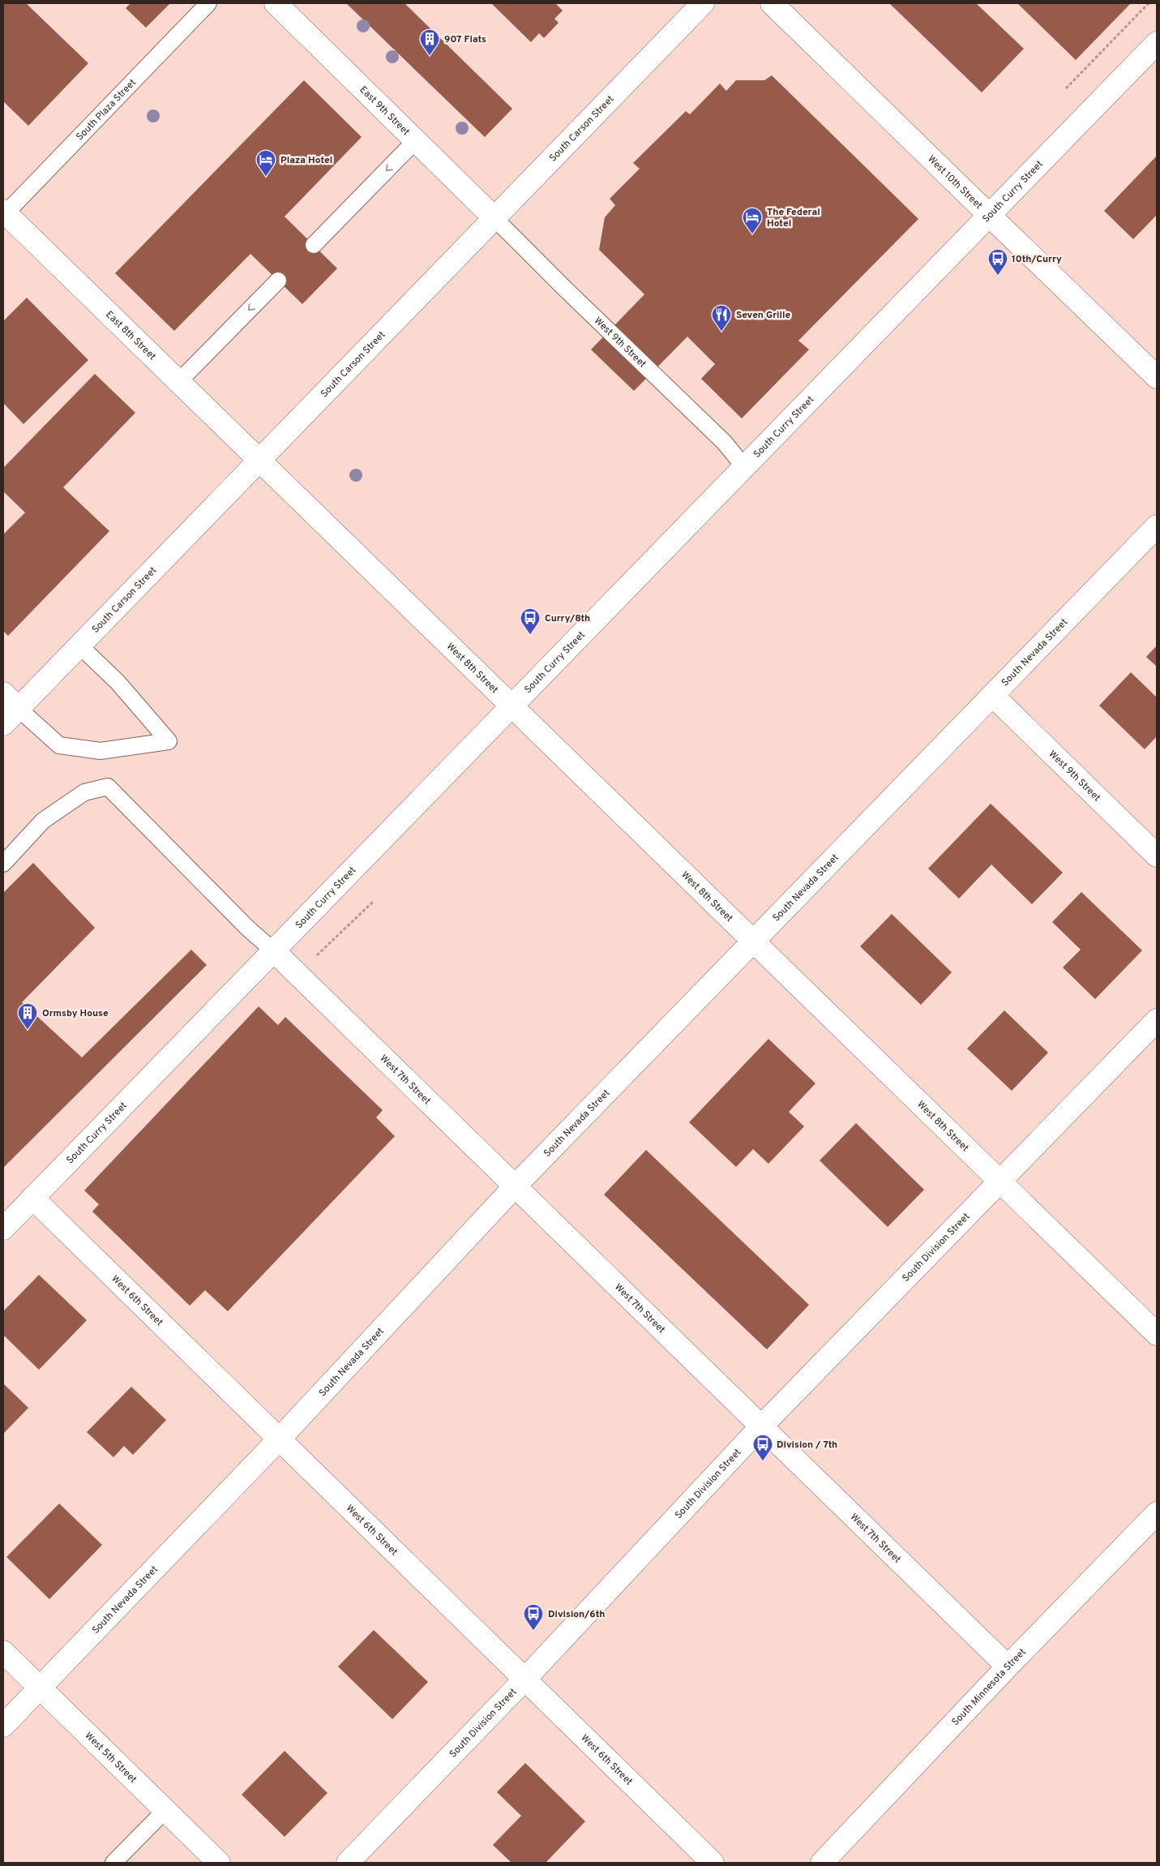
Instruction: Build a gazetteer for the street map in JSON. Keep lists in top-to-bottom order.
{
  "streets": {
    "street": [
      "East 9th Street",
      "South Carson Street",
      "West 10th Street",
      "South Curry Street",
      "East 8th Street",
      "West 9th Street",
      "South Nevada Street",
      "West 8th Street",
      "West 7th Street",
      "South Division Street",
      "West 6th Street",
      "South Minnesota Street",
      "West 5th Street"
    ],
    "lane": ["South Plaza Street"]
  },
  "crossings": [
    ["South Plaza Street", "East 8th Street"],
    ["East 9th Street", "South Carson Street"],
    ["East 9th Street", "West 9th Street"],
    ["South Carson Street", "East 8th Street"],
    ["South Carson Street", "West 9th Street"],
    ["South Carson Street", "West 8th Street"],
    ["West 10th Street", "South Curry Street"],
    ["South Curry Street", "West 9th Street"],
    ["South Curry Street", "West 8th Street"],
    ["South Curry Street", "West 7th Street"],
    ["South Curry Street", "West 6th Street"],
    ["East 8th Street", "West 8th Street"],
    ["West 9th Street", "South Nevada Street"],
    ["South Nevada Street", "West 8th Street"],
    ["South Nevada Street", "West 7th Street"],
    ["South Nevada Street", "West 6th Street"],
    ["South Nevada Street", "West 5th Street"],
    ["West 8th Street", "South Division Street"],
    ["West 7th Street", "South Division Street"],
    ["West 7th Street", "South Minnesota Street"],
    ["South Division Street", "West 6th Street"]
  ],
  "places": {
    "building": ["907 Flats", "Ormsby House"],
    "hotel": ["Plaza Hotel", "The Federal Hotel"],
    "bus stop": [
      "10th/Curry",
      "Curry/8th",
      "Division / 7th",
      "Division/6th"
    ],
    "restaurant": ["Seven Grille"]
  }
}
